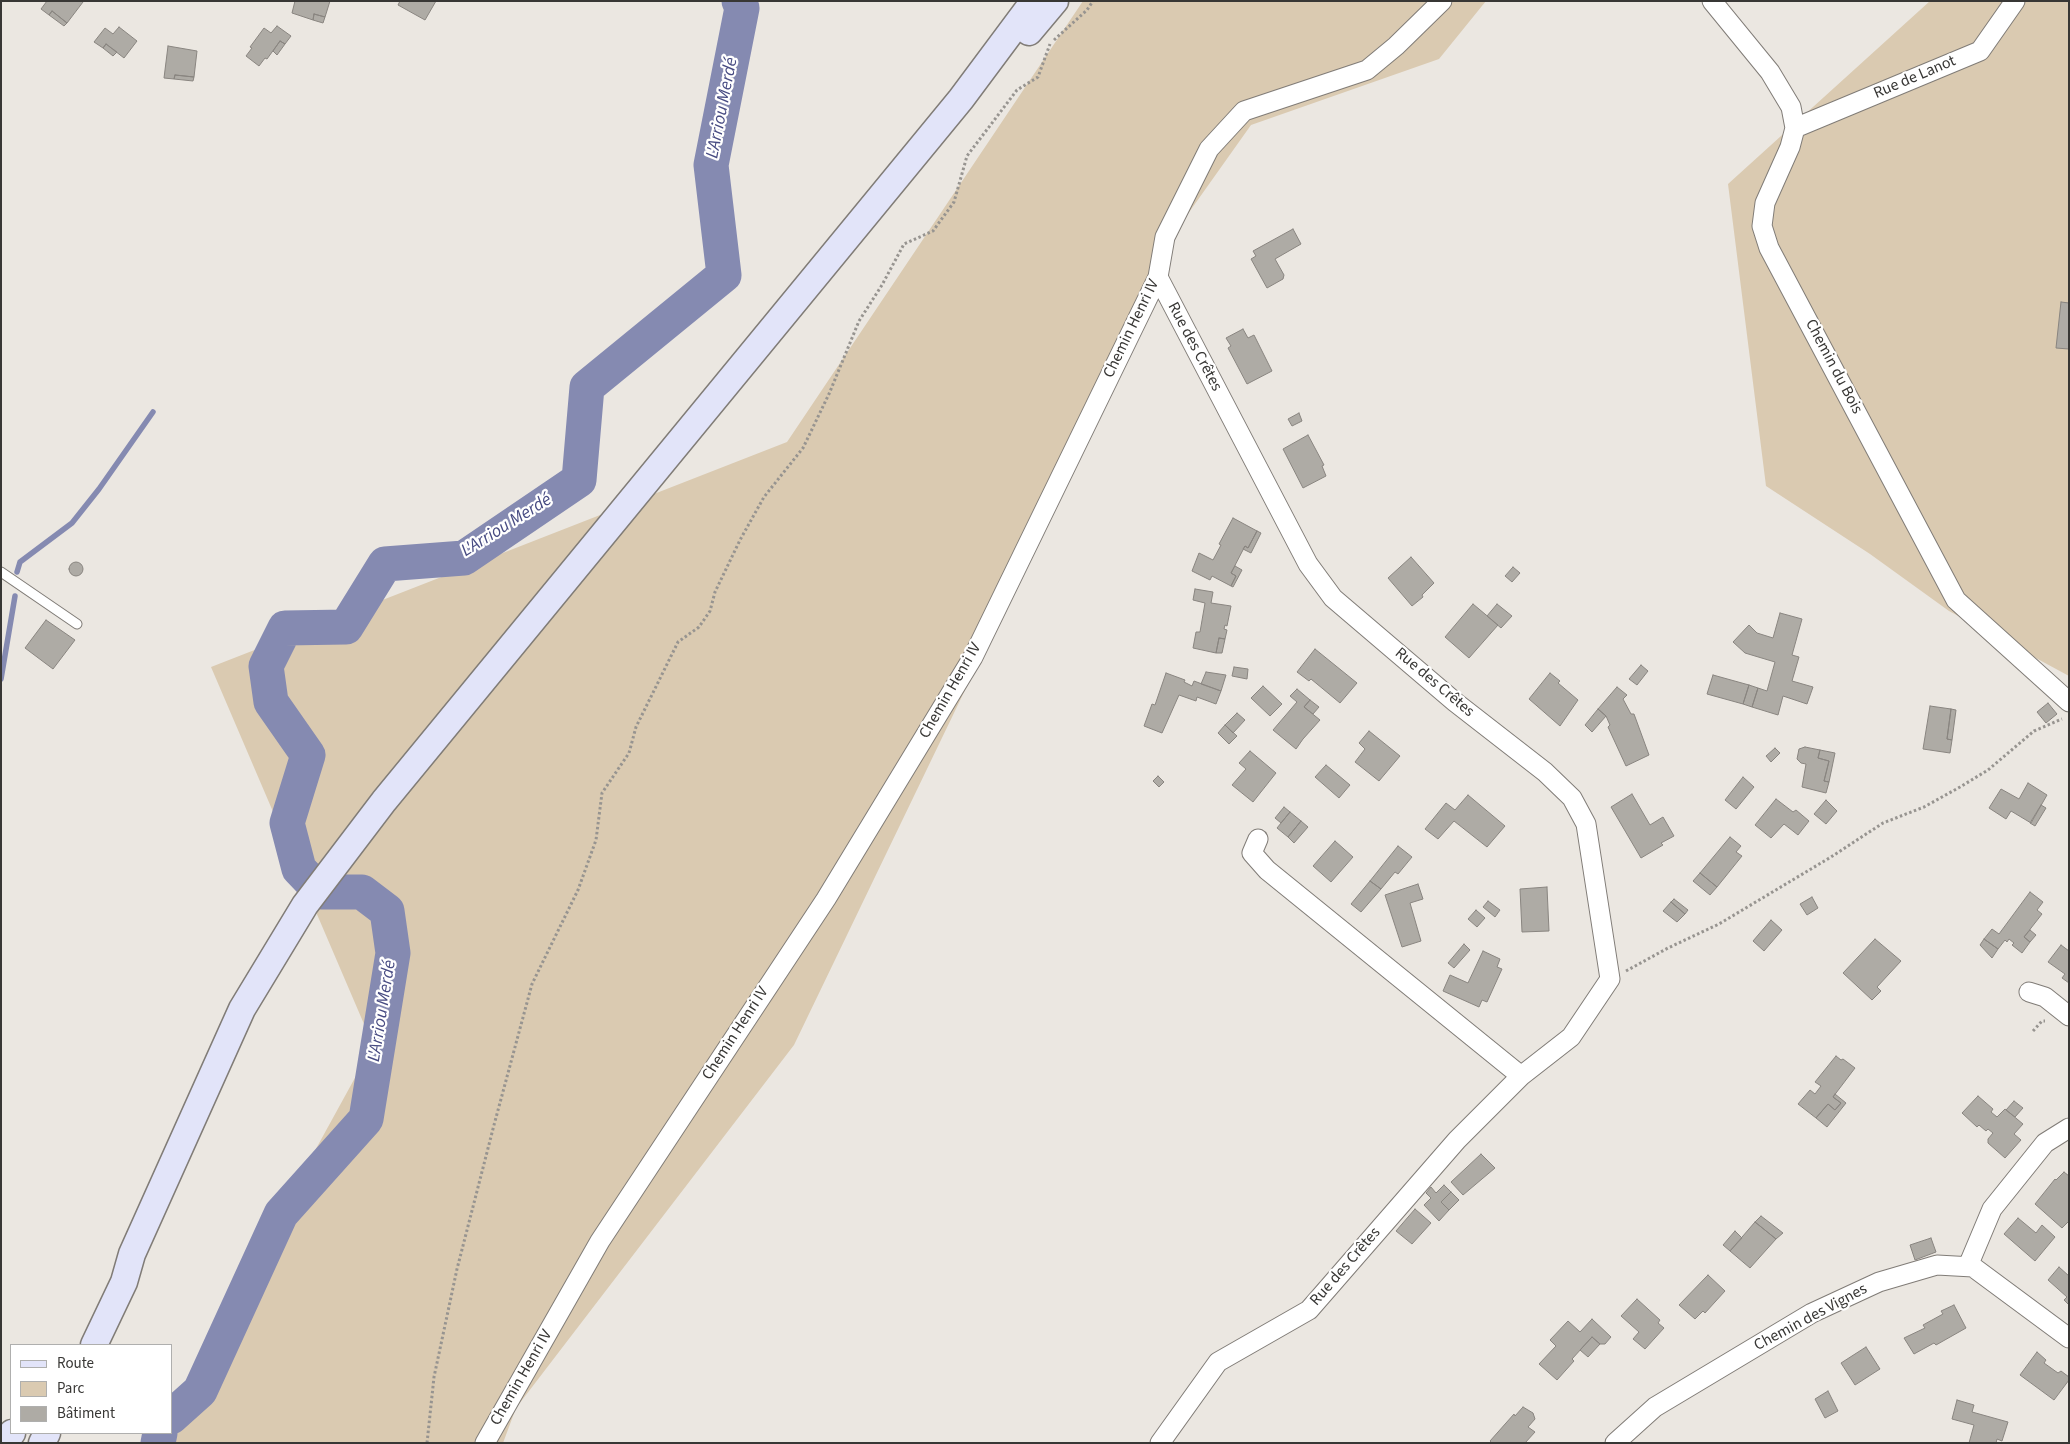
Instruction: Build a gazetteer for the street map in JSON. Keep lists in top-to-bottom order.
{
  "streets": {
    "street": [
      "Rue de Lanot",
      "Chemin Henri IV",
      "Rue des Crêtes",
      "Chemin du Bois",
      "Chemin des Vignes"
    ]
  },
  "crossings": [
    ["Rue de Lanot", "Chemin du Bois"],
    ["Chemin Henri IV", "Rue des Crêtes"]
  ],
  "water": ["L'Arriou Merdé"],
  "legend": ["Route", "Parc", "Bâtiment"]
}
